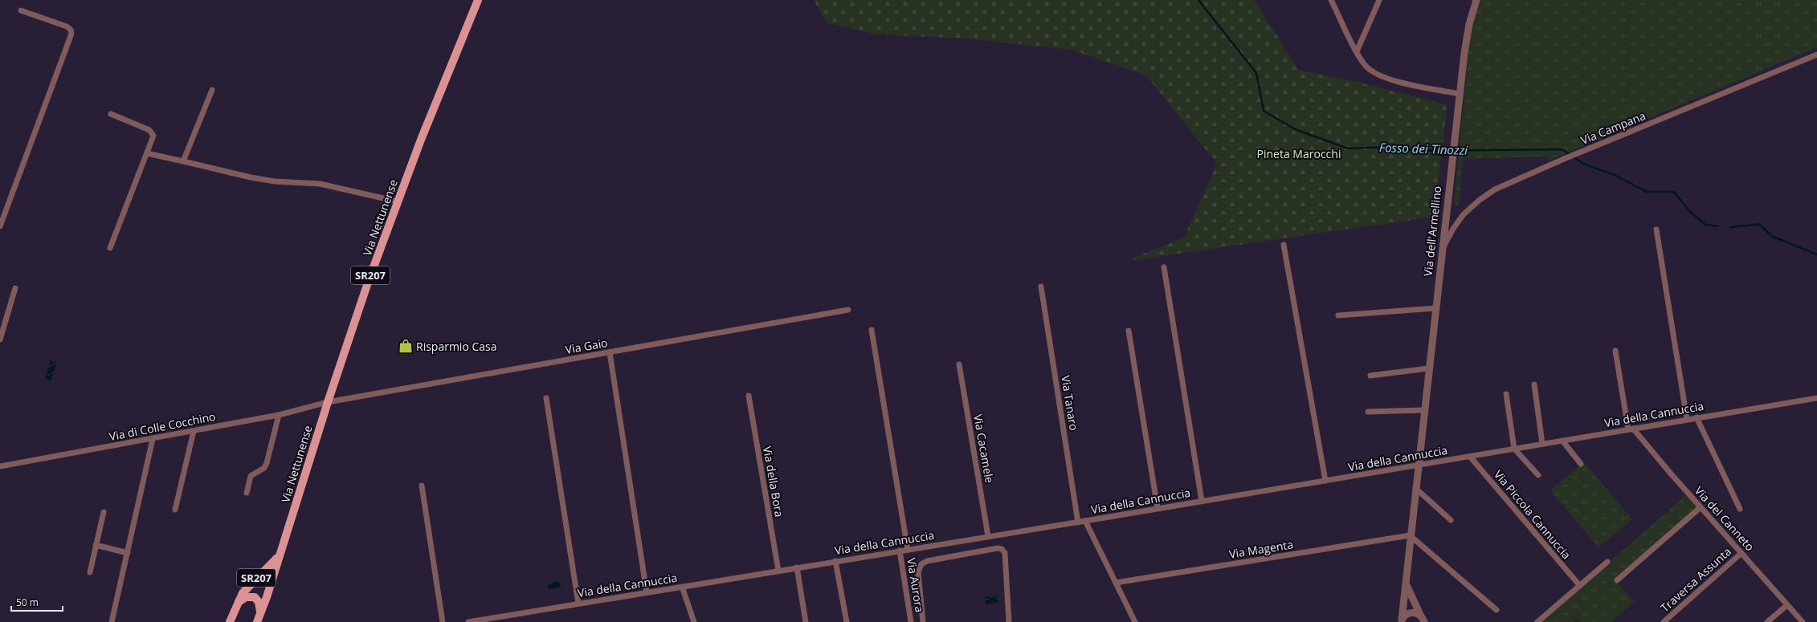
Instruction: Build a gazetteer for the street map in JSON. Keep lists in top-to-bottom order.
{
  "streets": {
    "main road": ["Via Nettunense", "SR207"],
    "street": [
      "Via Campana",
      "Via dell'Armellino",
      "Via Gaio",
      "Via Tanaro",
      "Via della Cannuccia",
      "Via di Colle Cocchino",
      "Via Cacamele",
      "Via della Bora",
      "Via Piccola Cannuccia",
      "Via del Canneto",
      "Via Magenta",
      "Traversa Assunta",
      "Via Aurora"
    ]
  },
  "crossings": [
    ["Via Campana", "Via dell'Armellino"],
    ["Via Nettunense", "SR207"],
    ["Via Nettunense", "Via Gaio"],
    ["Via Nettunense", "Via di Colle Cocchino"],
    ["Via dell'Armellino", "Via della Cannuccia"],
    ["Via dell'Armellino", "Via Magenta"],
    ["Via Gaio", "Via di Colle Cocchino"],
    ["Via Tanaro", "Via della Cannuccia"],
    ["Via della Cannuccia", "Via Cacamele"],
    ["Via della Cannuccia", "Via della Bora"],
    ["Via della Cannuccia", "Via Piccola Cannuccia"],
    ["Via della Cannuccia", "Via del Canneto"],
    ["Via della Cannuccia", "Via Aurora"],
    ["Via del Canneto", "Traversa Assunta"]
  ],
  "water": ["Fosso dei Tinozzi"],
  "parks": ["Pineta Marocchi"],
  "places": {
    "shop": ["Risparmio Casa"]
  },
  "scale_bar": "50 m"
}
